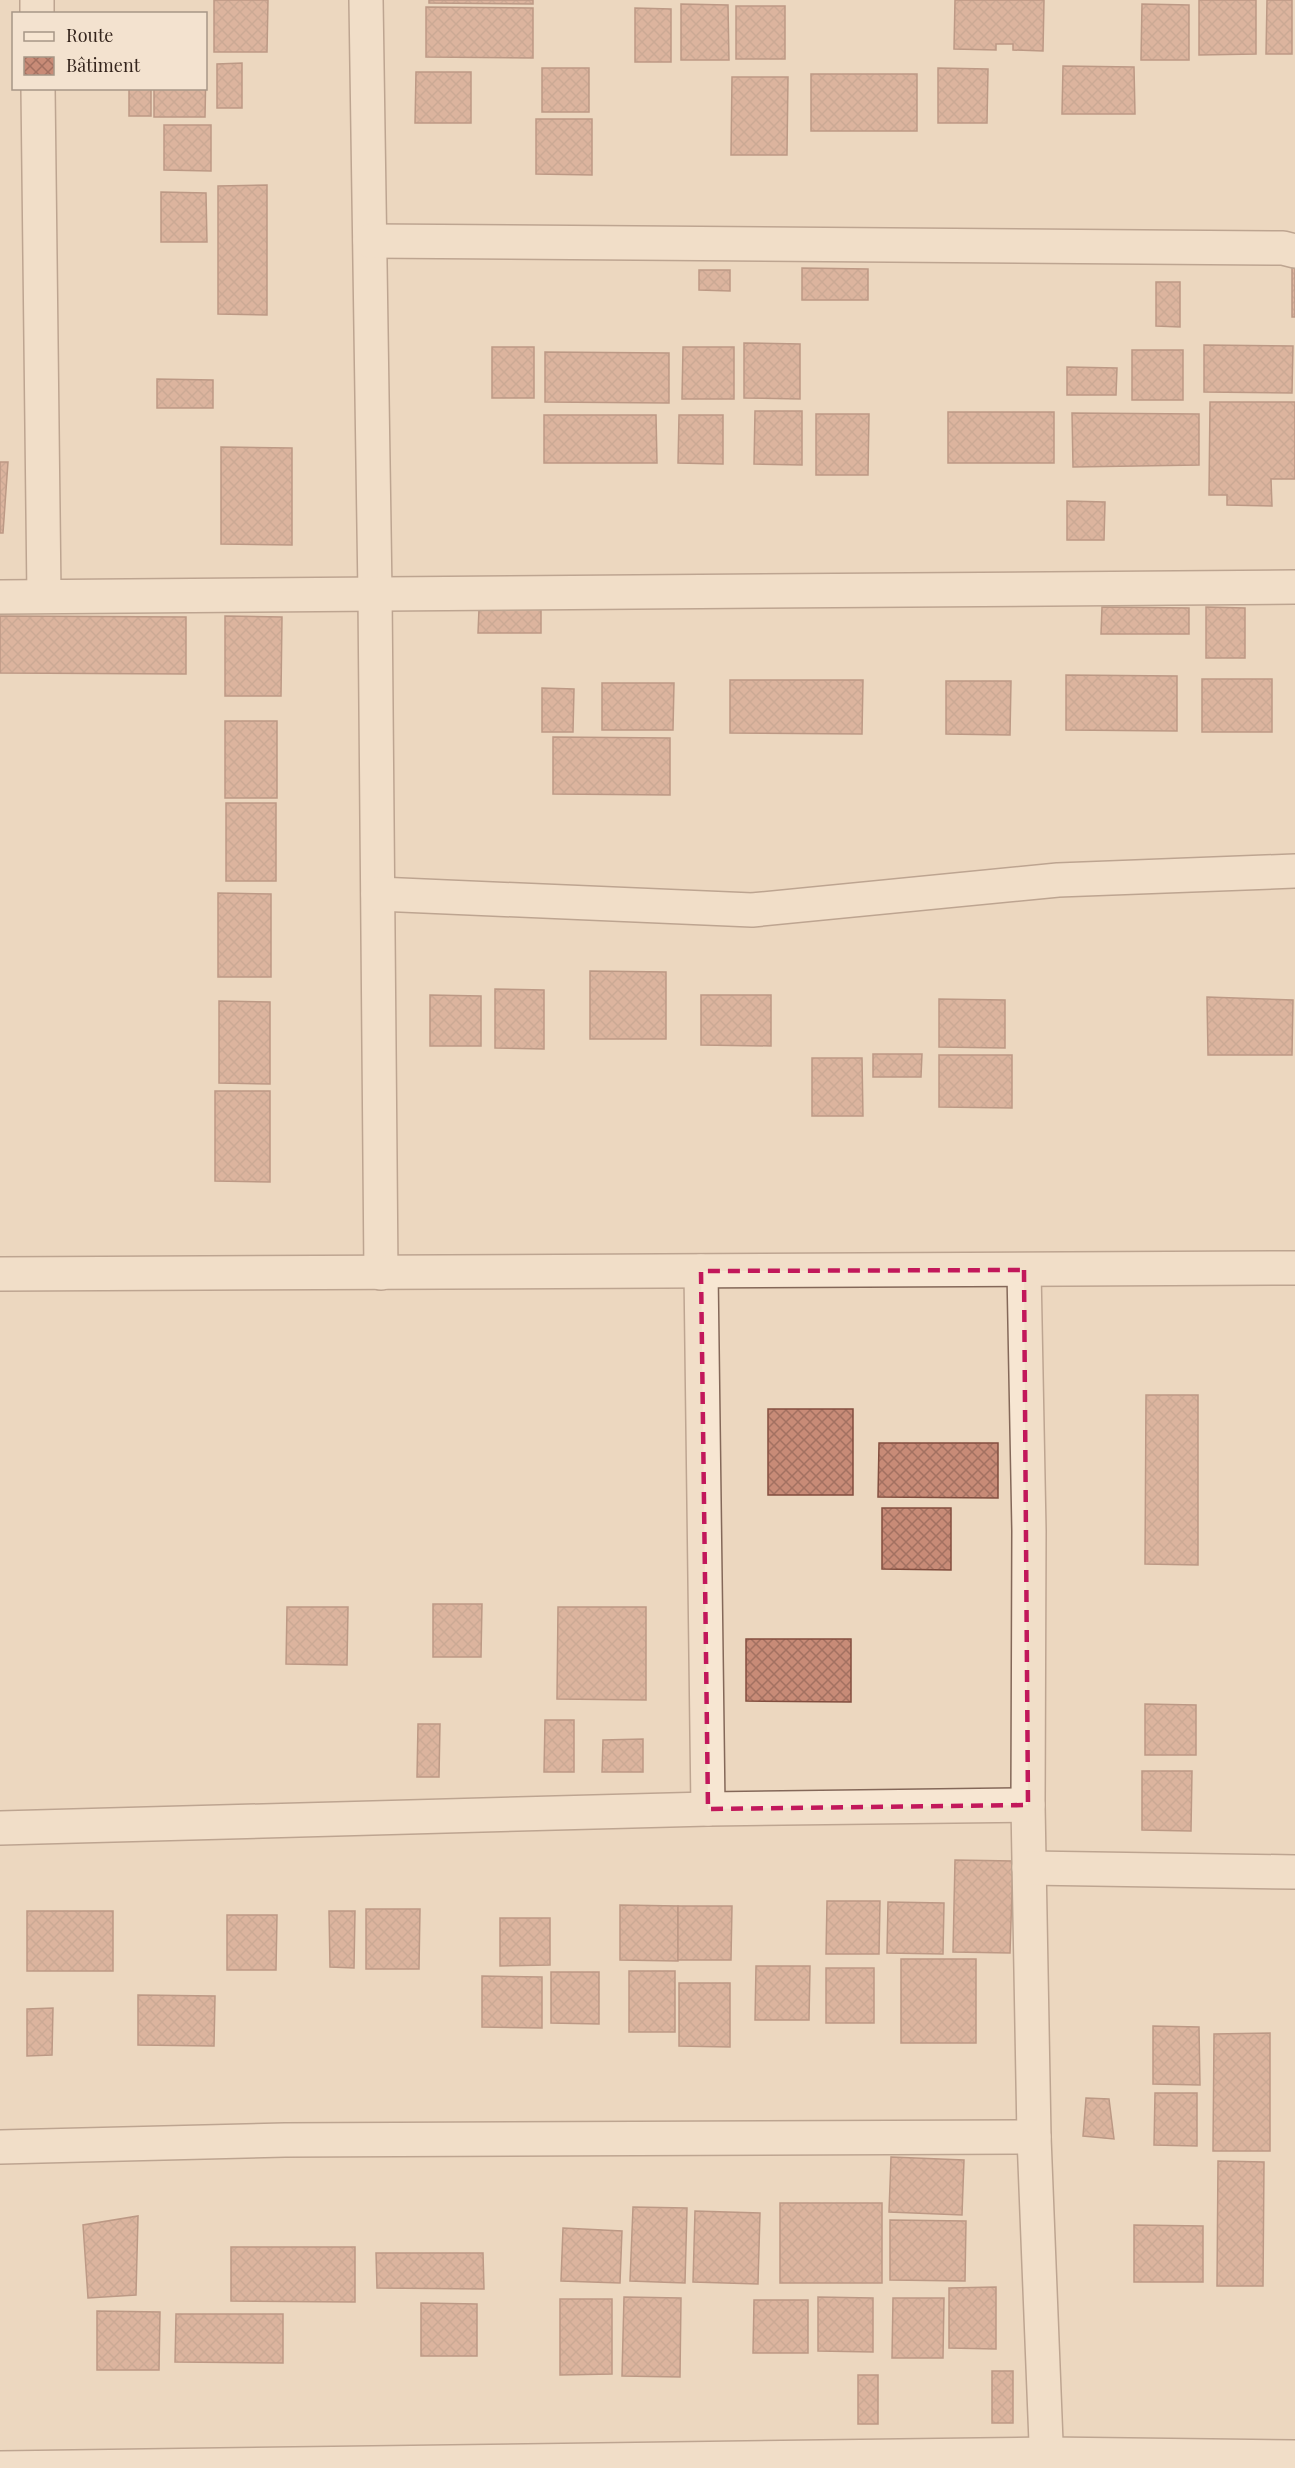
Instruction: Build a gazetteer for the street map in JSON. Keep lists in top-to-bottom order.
{
  "legend": ["Route", "Bâtiment"]
}
